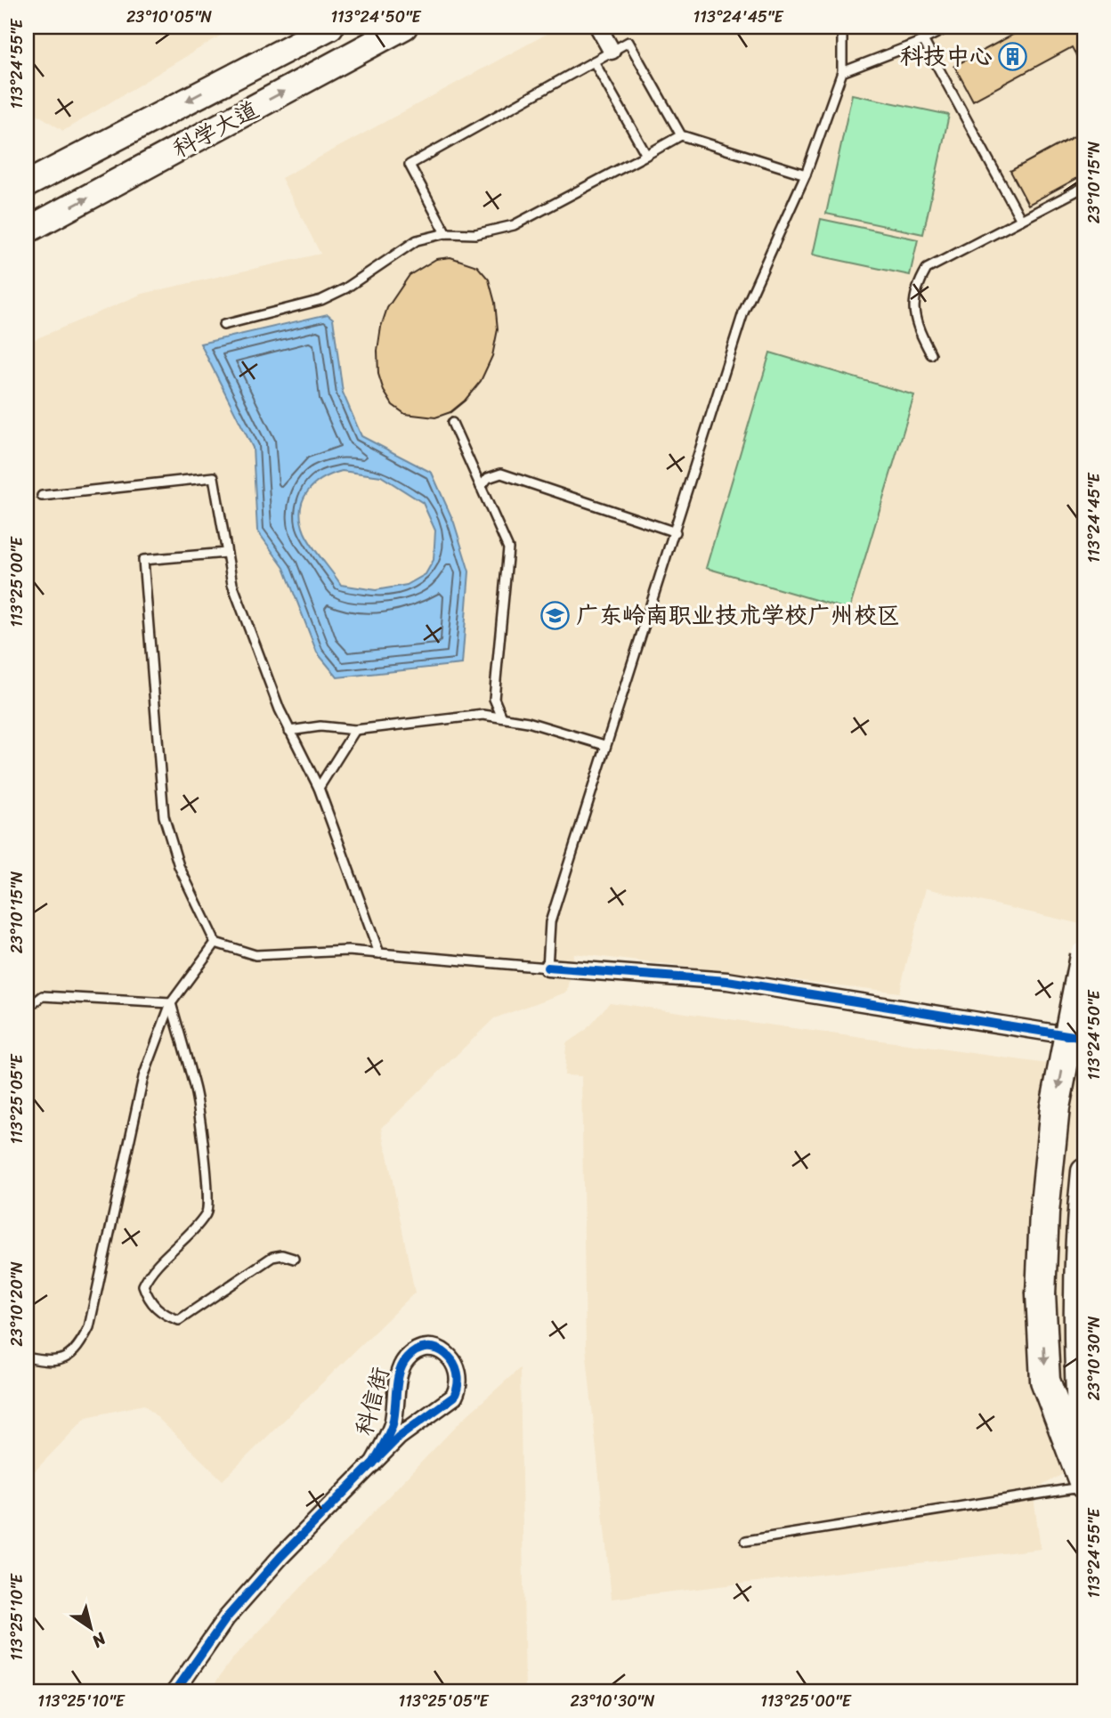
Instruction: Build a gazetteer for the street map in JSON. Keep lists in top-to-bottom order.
{
  "streets": {
    "main road": ["科学大道"],
    "street": ["科信街"]
  },
  "places": {
    "building": ["科技中心"],
    "school or university": ["广东岭南职业技术学校广州校区"]
  },
  "north": "bottom right",
  "coordinates": [
    "23°10'05\"N",
    "113°24'50\"E",
    "113°24'45\"E",
    "113°24'55\"E",
    "23°10'15\"N",
    "113°25'00\"E",
    "113°25'05\"E",
    "23°10'20\"N",
    "23°10'30\"N",
    "113°25'10\"E"
  ]
}
